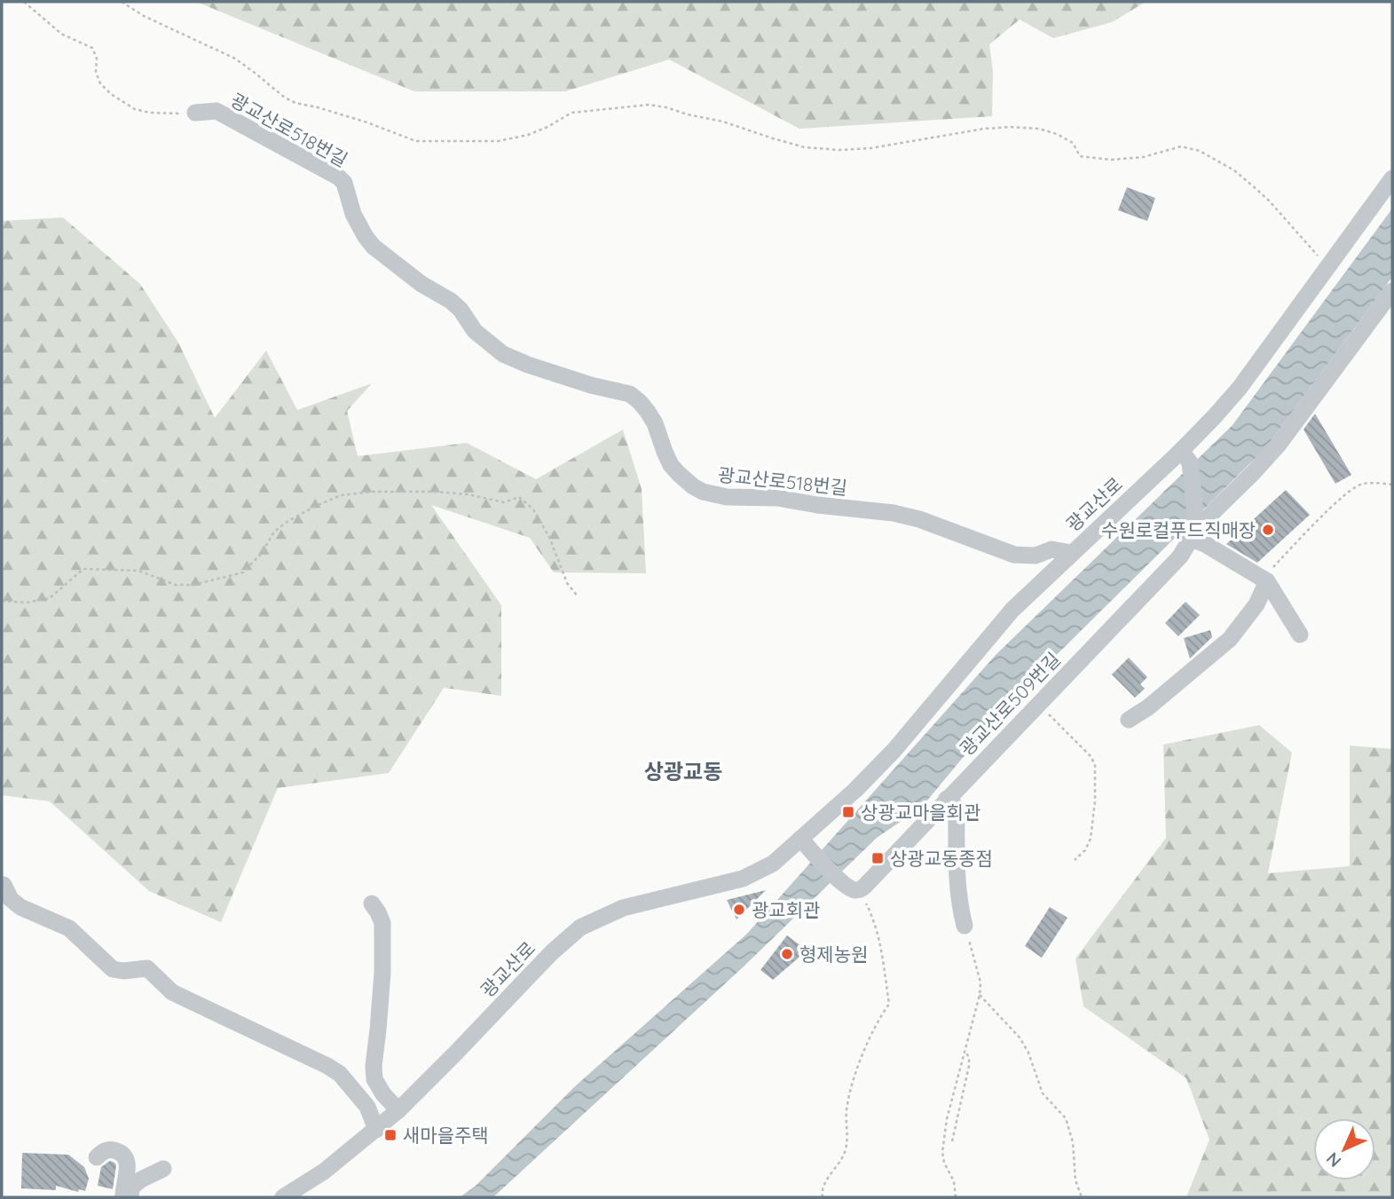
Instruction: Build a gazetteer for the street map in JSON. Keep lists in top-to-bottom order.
{
  "streets": {
    "street": ["광교산로518번길", "광교산로", "광교산로509번길"]
  },
  "crossings": [
    ["광교산로518번길", "광교산로"]
  ],
  "districts": ["상광교동"],
  "places": {
    "other": ["수원로컬푸드직매장", "광교회관", "형제농원"],
    "transit": ["상광교마을회관", "상광교동종점", "새마을주택"]
  },
  "north": "bottom left"
}
